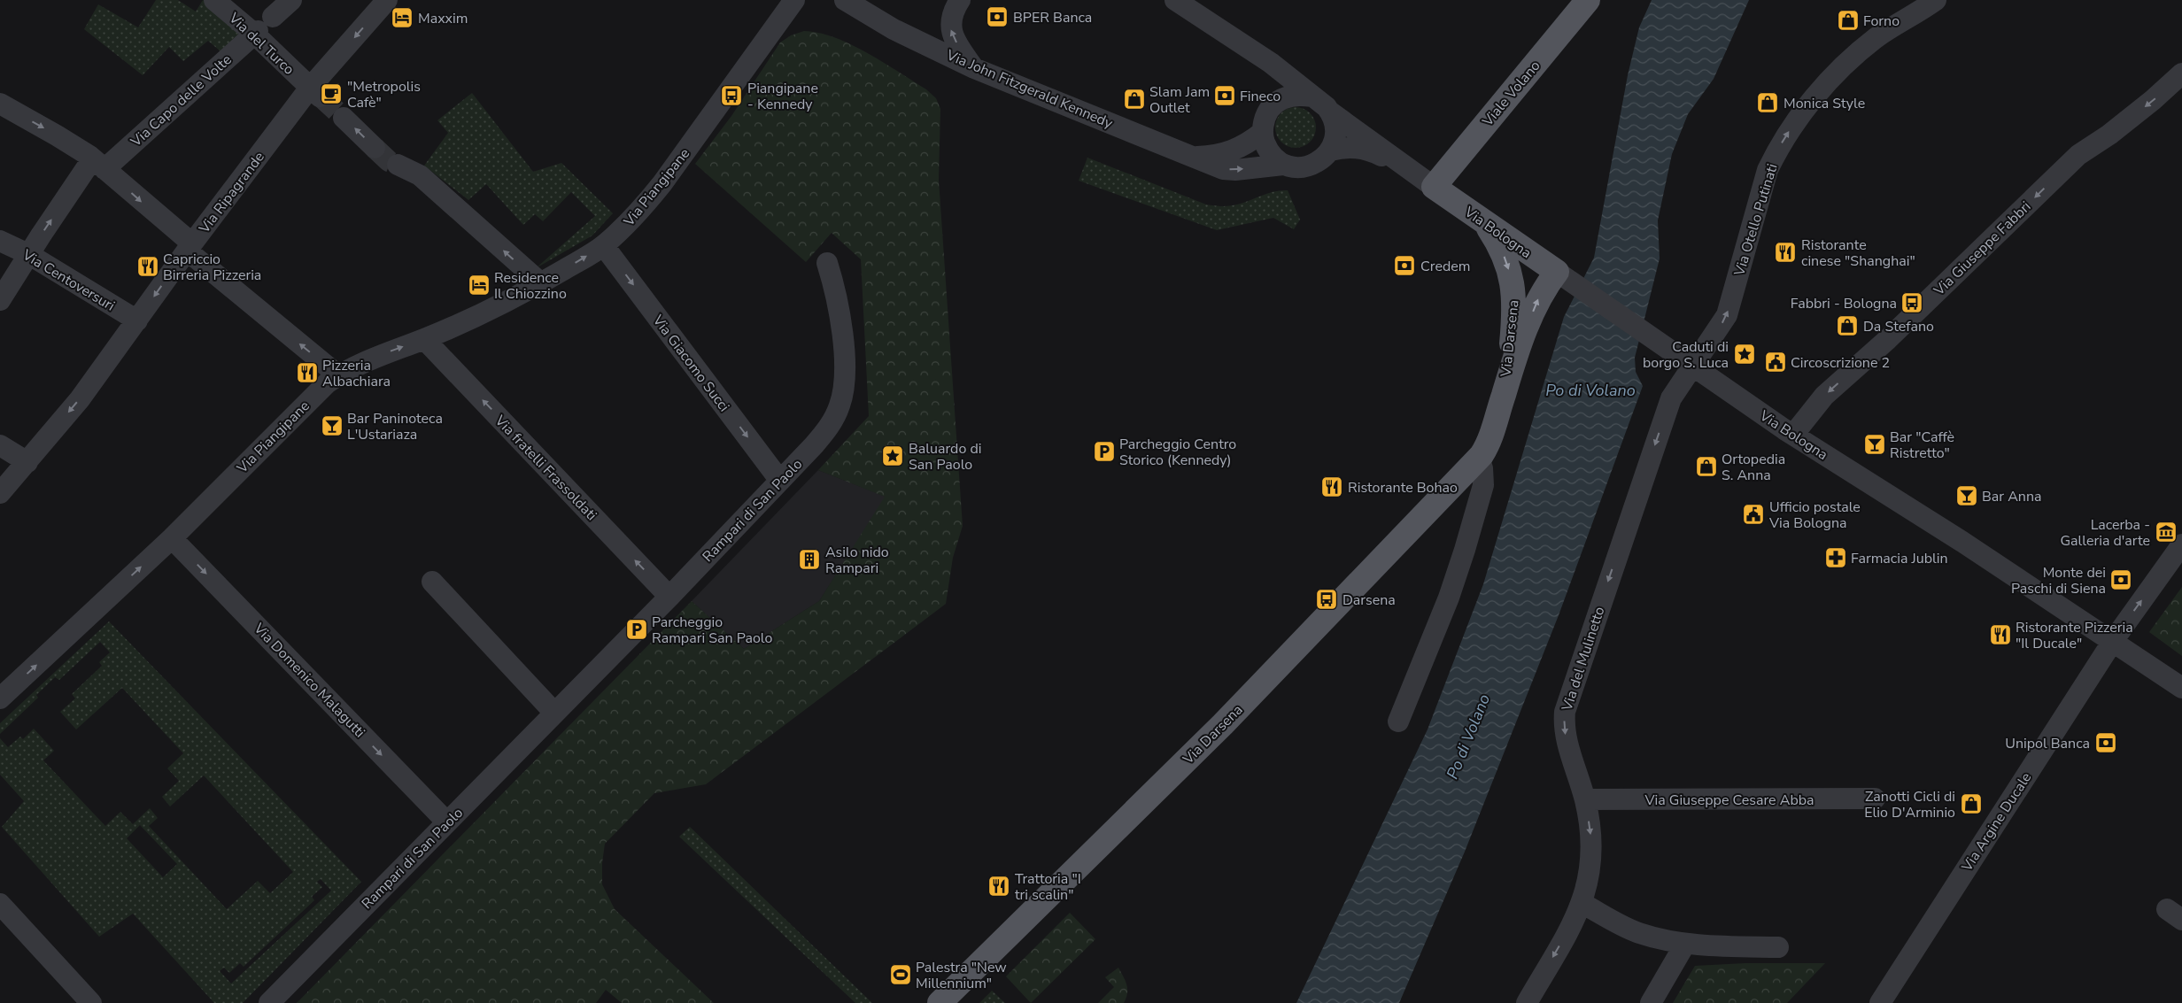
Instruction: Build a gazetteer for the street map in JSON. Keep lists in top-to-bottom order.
{
  "streets": {
    "main road": ["Viale Volano", "Via Bologna", "Via Darsena"],
    "street": [
      "Via del Turco",
      "Via John Fitzgerald Kennedy",
      "Via Capo delle Volte",
      "Via Piangipane",
      "Via Ripagrande",
      "Via Otello Putinati",
      "Via Giuseppe Fabbri",
      "Via Centoversuri",
      "Via Giacomo Succi",
      "Via fratelli Frassoldati",
      "Rampari di San Paolo",
      "Via del Mulinetto",
      "Via Domenico Malagutti",
      "Via Giuseppe Cesare Abba",
      "Via Argine Ducale"
    ]
  },
  "crossings": [
    ["Via del Turco", "Via Capo delle Volte"],
    ["Via del Turco", "Via Ripagrande"],
    ["Via John Fitzgerald Kennedy", "Via Bologna"],
    ["Viale Volano", "Via Bologna"],
    ["Via Capo delle Volte", "Via Centoversuri"],
    ["Via Piangipane", "Via Giacomo Succi"],
    ["Via Piangipane", "Via fratelli Frassoldati"],
    ["Via Piangipane", "Via Domenico Malagutti"],
    ["Via Ripagrande", "Via Centoversuri"],
    ["Via Otello Putinati", "Via Bologna"],
    ["Via Otello Putinati", "Via del Mulinetto"],
    ["Via Bologna", "Via Giuseppe Fabbri"],
    ["Via Bologna", "Via Darsena"],
    ["Via Bologna", "Via del Mulinetto"],
    ["Via Bologna", "Via Argine Ducale"],
    ["Via Giacomo Succi", "Rampari di San Paolo"],
    ["Via fratelli Frassoldati", "Rampari di San Paolo"],
    ["Rampari di San Paolo", "Via Domenico Malagutti"],
    ["Via del Mulinetto", "Via Giuseppe Cesare Abba"]
  ],
  "one_way": [
    "Via Piangipane",
    "Via Ripagrande",
    "Via Otello Putinati",
    "Via Giuseppe Fabbri",
    "Via Giacomo Succi"
  ],
  "water": ["Po di Volano"],
  "places": {
    "bank": [
      "BPER Banca",
      "Fineco",
      "Credem",
      "Monte dei Paschi di Siena",
      "Unipol Banca"
    ],
    "hotel": ["Maxxim", "Residence Il Chiozzino"],
    "shop": [
      "Forno",
      "Slam Jam Outlet",
      "Monica Style",
      "Da Stefano",
      "Ortopedia S. Anna",
      "Zanotti Cicli di Elio D'Arminio"
    ],
    "cafe": ["\"Metropolis Cafè\""],
    "bus stop": ["Piangipane - Kennedy", "Fabbri - Bologna", "Darsena"],
    "restaurant": [
      "Ristorante cinese \"Shanghai\"",
      "Capriccio Birreria Pizzeria",
      "Pizzeria Albachiara",
      "Ristorante Bohao",
      "Ristorante Pizzeria \"Il Ducale\"",
      "Trattoria \"I tri scalin\""
    ],
    "place": ["Caduti di borgo S. Luca", "Baluardo di San Paolo"],
    "public building": ["Circoscrizione 2", "Ufficio postale Via Bologna"],
    "bar": ["Bar Paninoteca L'Ustariaza", "Bar \"Caffè Ristretto\"", "Bar Anna"],
    "parking": ["Parcheggio Centro Storico (Kennedy)", "Parcheggio Rampari San Paolo"],
    "museum": ["Lacerba - Galleria d'arte"],
    "pharmacy": ["Farmacia Jublin"],
    "building": ["Asilo nido Rampari"],
    "sports": ["Palestra \"New Millennium\""]
  }
}
